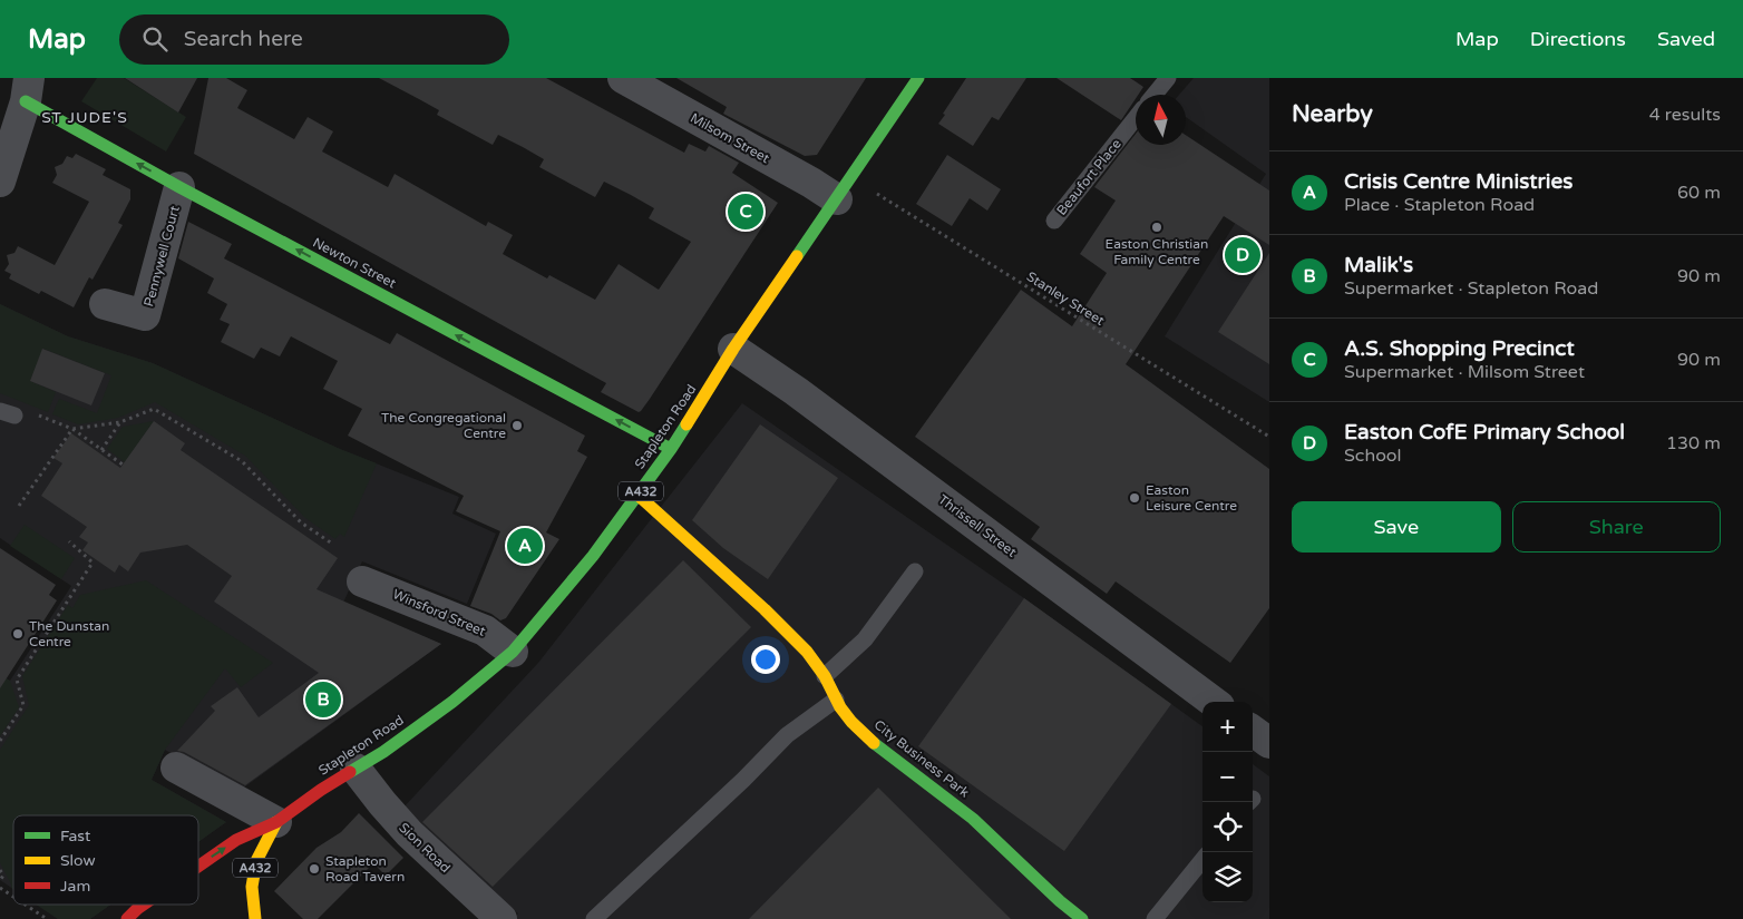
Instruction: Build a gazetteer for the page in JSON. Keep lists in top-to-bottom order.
{
  "streets": {
    "street": [
      "Milsom Street",
      "Pennywell Court",
      "Newton Street",
      "Stapleton Road",
      "A432",
      "Thrissell Street",
      "Winsford Street",
      "City Business Park",
      "Sion Road"
    ],
    "lane": ["Beaufort Place"],
    "path": ["Stanley Street"]
  },
  "crossings": [
    ["Milsom Street", "Stanley Street"],
    ["Milsom Street", "Stapleton Road"],
    ["Pennywell Court", "Newton Street"],
    ["Newton Street", "Stapleton Road"],
    ["Stanley Street", "Stapleton Road"],
    ["Stapleton Road", "A432"],
    ["Stapleton Road", "Thrissell Street"],
    ["Stapleton Road", "Winsford Street"],
    ["Stapleton Road", "City Business Park"],
    ["Stapleton Road", "Sion Road"]
  ],
  "one_way": ["Newton Street"],
  "districts": ["ST JUDE'S"],
  "places": [
    "Easton Christian Family Centre",
    "The Congregational Centre",
    "Easton Leisure Centre",
    "The Dunstan Centre",
    "Stapleton Road Tavern"
  ],
  "legend": ["Fast", "Slow", "Jam"],
  "north": "top",
  "page": {
    "header": "Map",
    "search": "Search here",
    "nav": ["Map", "Directions", "Saved"],
    "heading": ["Nearby", "4 results"],
    "list": [
      {
        "mark": "A",
        "name": "Crisis Centre Ministries",
        "note": "Place · Stapleton Road",
        "value": "60 m"
      },
      {
        "mark": "B",
        "name": "Malik's",
        "note": "Supermarket · Stapleton Road",
        "value": "90 m"
      },
      {
        "mark": "C",
        "name": "A.S. Shopping Precinct",
        "note": "Supermarket · Milsom Street",
        "value": "90 m"
      },
      {
        "mark": "D",
        "name": "Easton CofE Primary School",
        "note": "School",
        "value": "130 m"
      }
    ],
    "pins": [
      "C",
      "D",
      "A",
      "B"
    ],
    "buttons": ["Save", "Share"],
    "map_buttons": ["+", "−"]
  }
}
